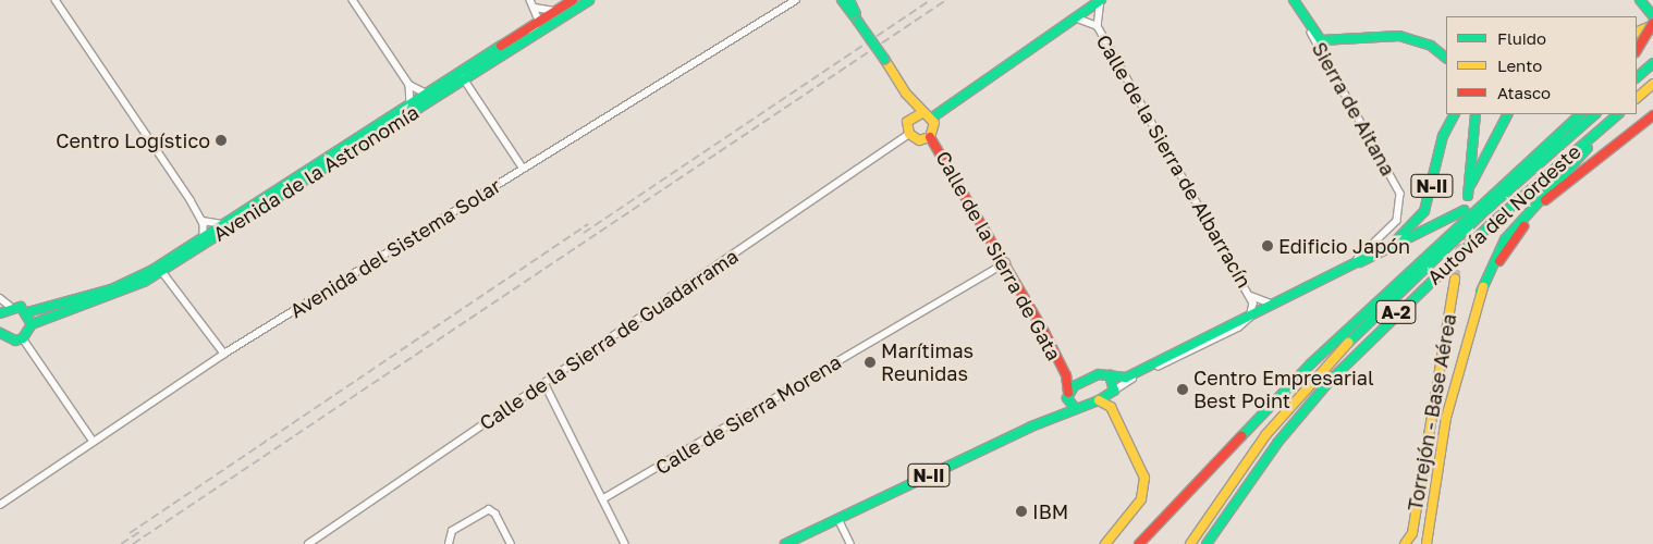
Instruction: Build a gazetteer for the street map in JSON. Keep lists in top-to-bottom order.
{
  "streets": {
    "main road": [
      "Sierra de Aitana",
      "Avenida de la Astronomía",
      "N-II",
      "Autovía del Nordeste",
      "Calle de la Sierra de Gata",
      "A-2",
      "Torrejón - Base Aérea"
    ],
    "street": [
      "Calle de la Sierra de Albarracín",
      "Avenida del Sistema Solar",
      "Calle de la Sierra de Guadarrama",
      "Calle de Sierra Morena"
    ]
  },
  "crossings": [
    ["Sierra de Aitana", "N-II"],
    ["Calle de la Sierra de Albarracín", "N-II"],
    ["N-II", "Calle de la Sierra de Gata"],
    ["Calle de la Sierra de Gata", "Calle de la Sierra de Guadarrama"],
    ["Calle de la Sierra de Gata", "Calle de Sierra Morena"]
  ],
  "places": [
    "Centro Logístico",
    "Edificio Japón",
    "Marítimas Reunidas",
    "Centro Empresarial Best Point",
    "IBM"
  ],
  "legend": ["Fluido", "Lento", "Atasco"]
}
